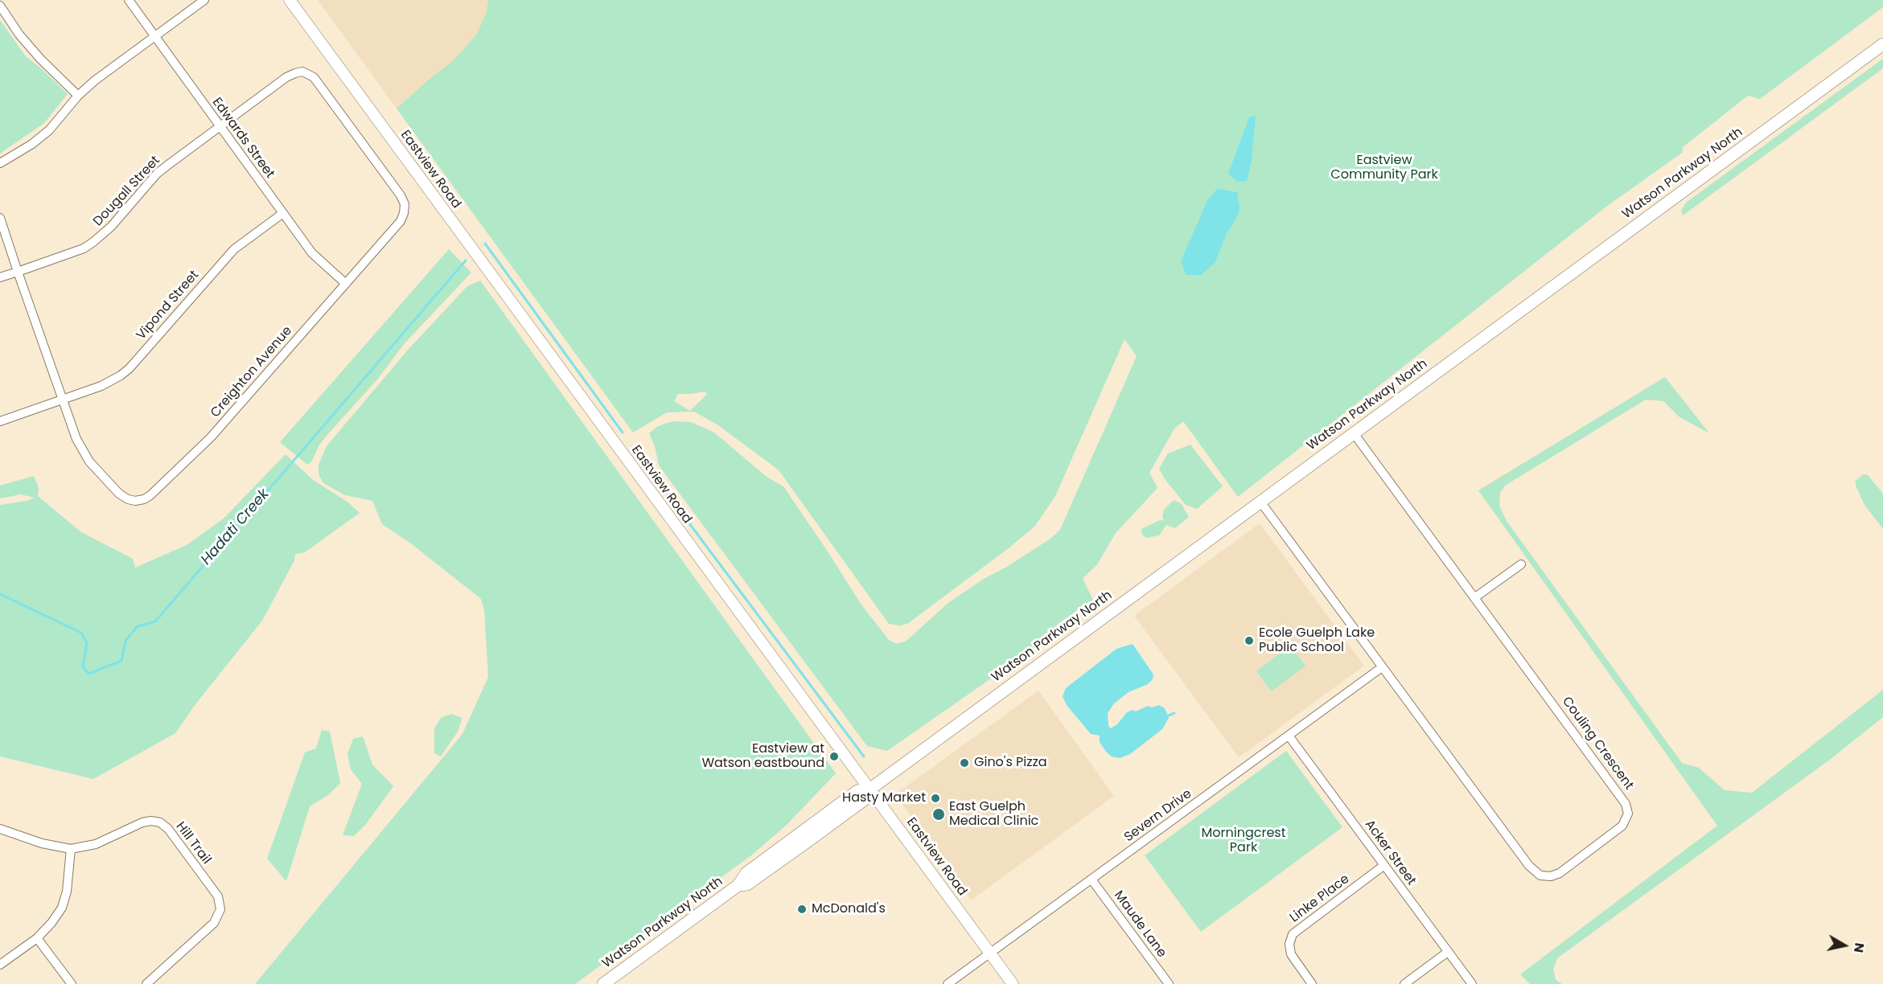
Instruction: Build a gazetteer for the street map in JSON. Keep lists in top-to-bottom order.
{
  "streets": {
    "main road": ["Watson Parkway North"],
    "street": [
      "Edwards Street",
      "Eastview Road",
      "Dougall Street",
      "Vipond Street",
      "Creighton Avenue",
      "Couling Crescent",
      "Severn Drive",
      "Hill Trail",
      "Acker Street",
      "Linke Place",
      "Maude Lane"
    ]
  },
  "crossings": [
    ["Edwards Street", "Dougall Street"],
    ["Edwards Street", "Vipond Street"],
    ["Edwards Street", "Creighton Avenue"],
    ["Eastview Road", "Watson Parkway North"],
    ["Eastview Road", "Severn Drive"],
    ["Watson Parkway North", "Couling Crescent"],
    ["Dougall Street", "Creighton Avenue"],
    ["Vipond Street", "Creighton Avenue"],
    ["Couling Crescent", "Severn Drive"],
    ["Severn Drive", "Acker Street"],
    ["Severn Drive", "Maude Lane"],
    ["Acker Street", "Linke Place"]
  ],
  "water": ["Hadati Creek"],
  "parks": ["Eastview Community Park", "Morningcrest Park"],
  "places": [
    "Ecole Guelph Lake Public School",
    "Eastview at Watson eastbound",
    "Gino's Pizza",
    "Hasty Market",
    "East Guelph Medical Clinic",
    "McDonald's"
  ],
  "north": "right"
}
